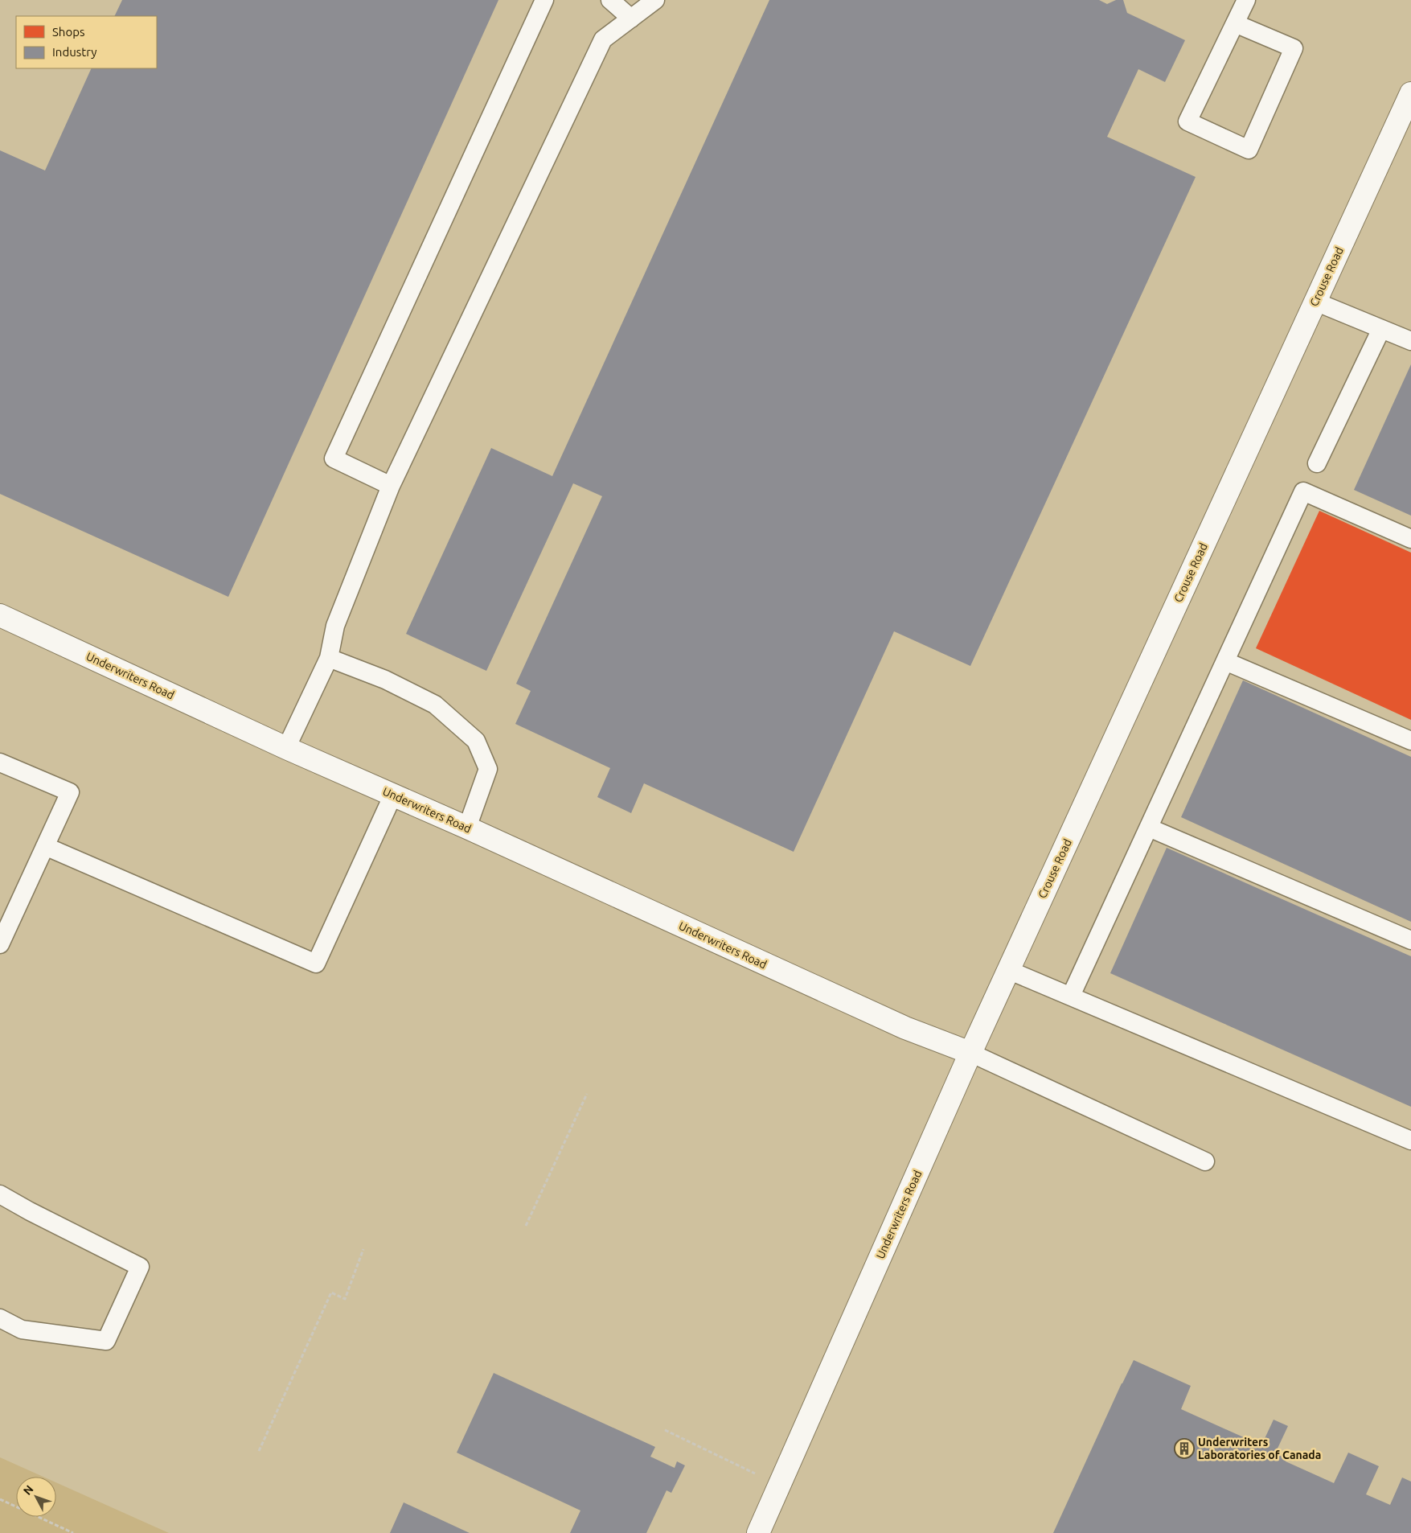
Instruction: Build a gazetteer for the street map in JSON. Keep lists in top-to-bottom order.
{
  "streets": {
    "street": ["Crouse Road", "Underwriters Road"]
  },
  "crossings": [
    ["Crouse Road", "Underwriters Road"]
  ],
  "places": {
    "building": ["Underwriters Laboratories of Canada"]
  },
  "legend": ["Shops", "Industry"],
  "north": "top left"
}
